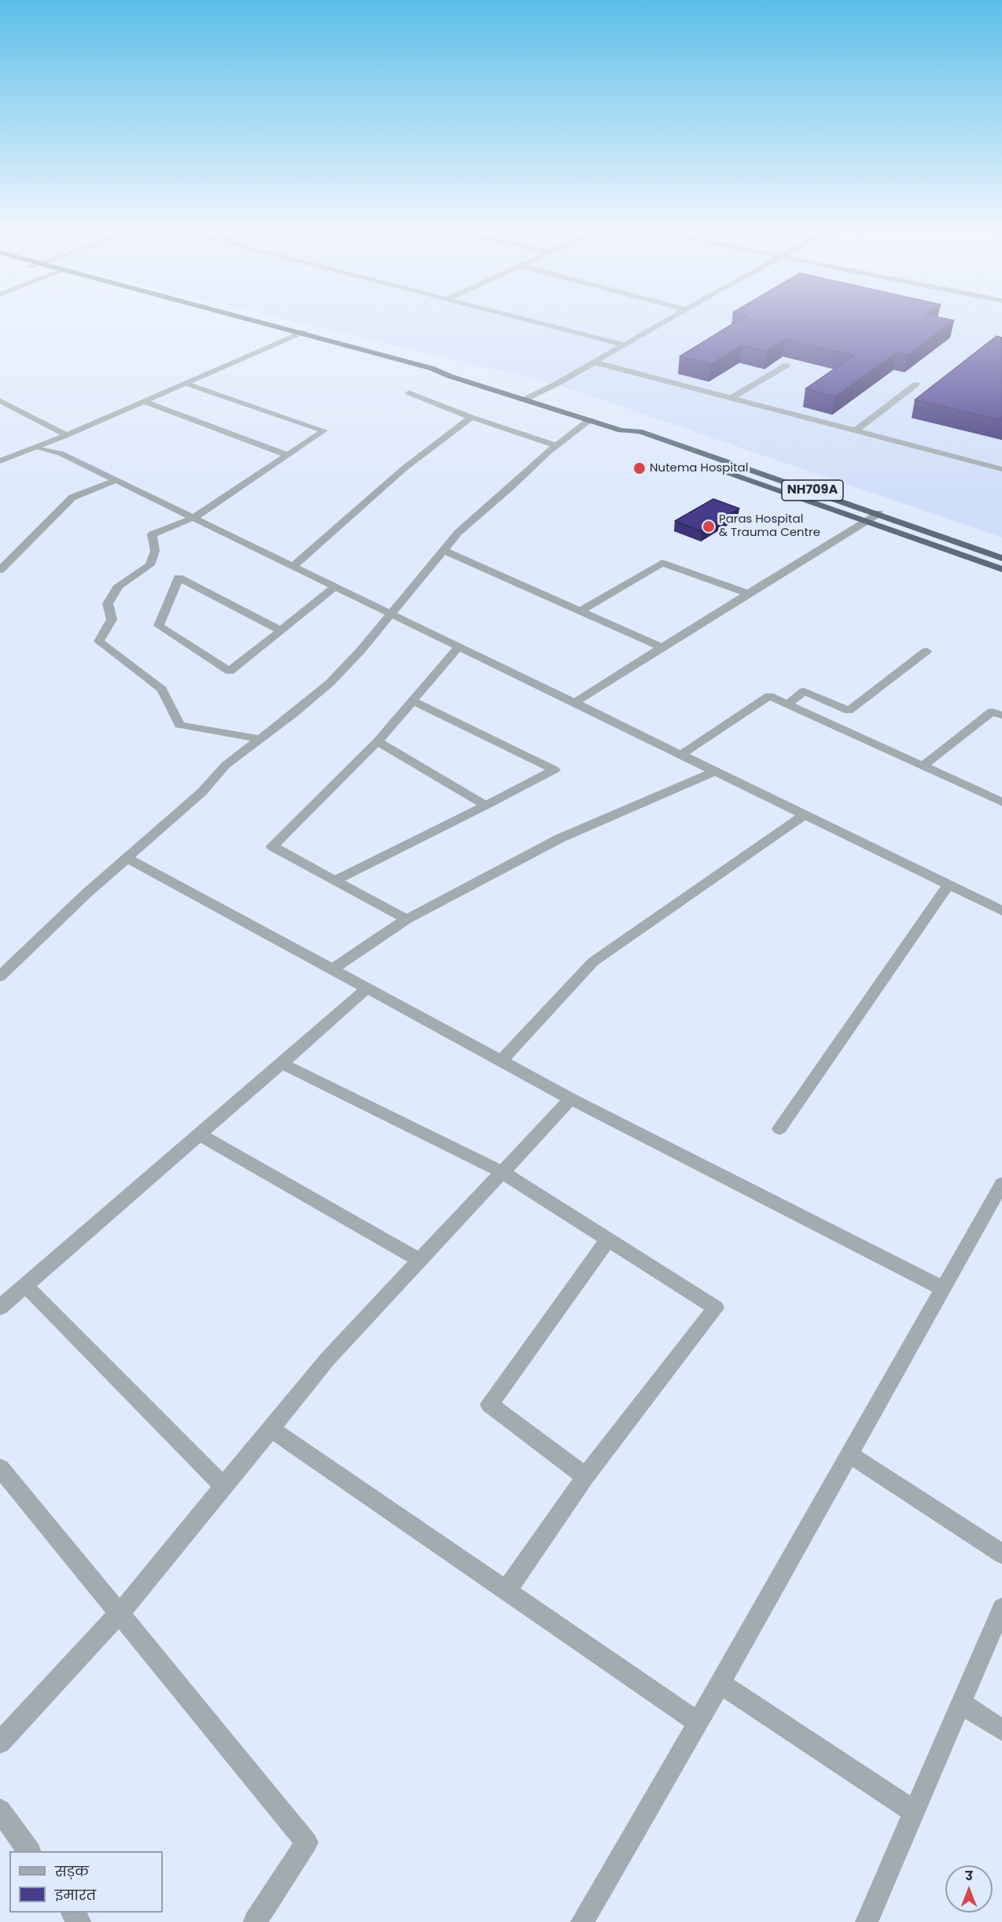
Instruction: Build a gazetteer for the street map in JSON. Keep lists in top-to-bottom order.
{
  "streets": {
    "highway": ["NH709A"]
  },
  "places": ["Nutema Hospital", "Paras Hospital & Trauma Centre"],
  "legend": ["सड़क", "इमारत"],
  "north": "top"
}
